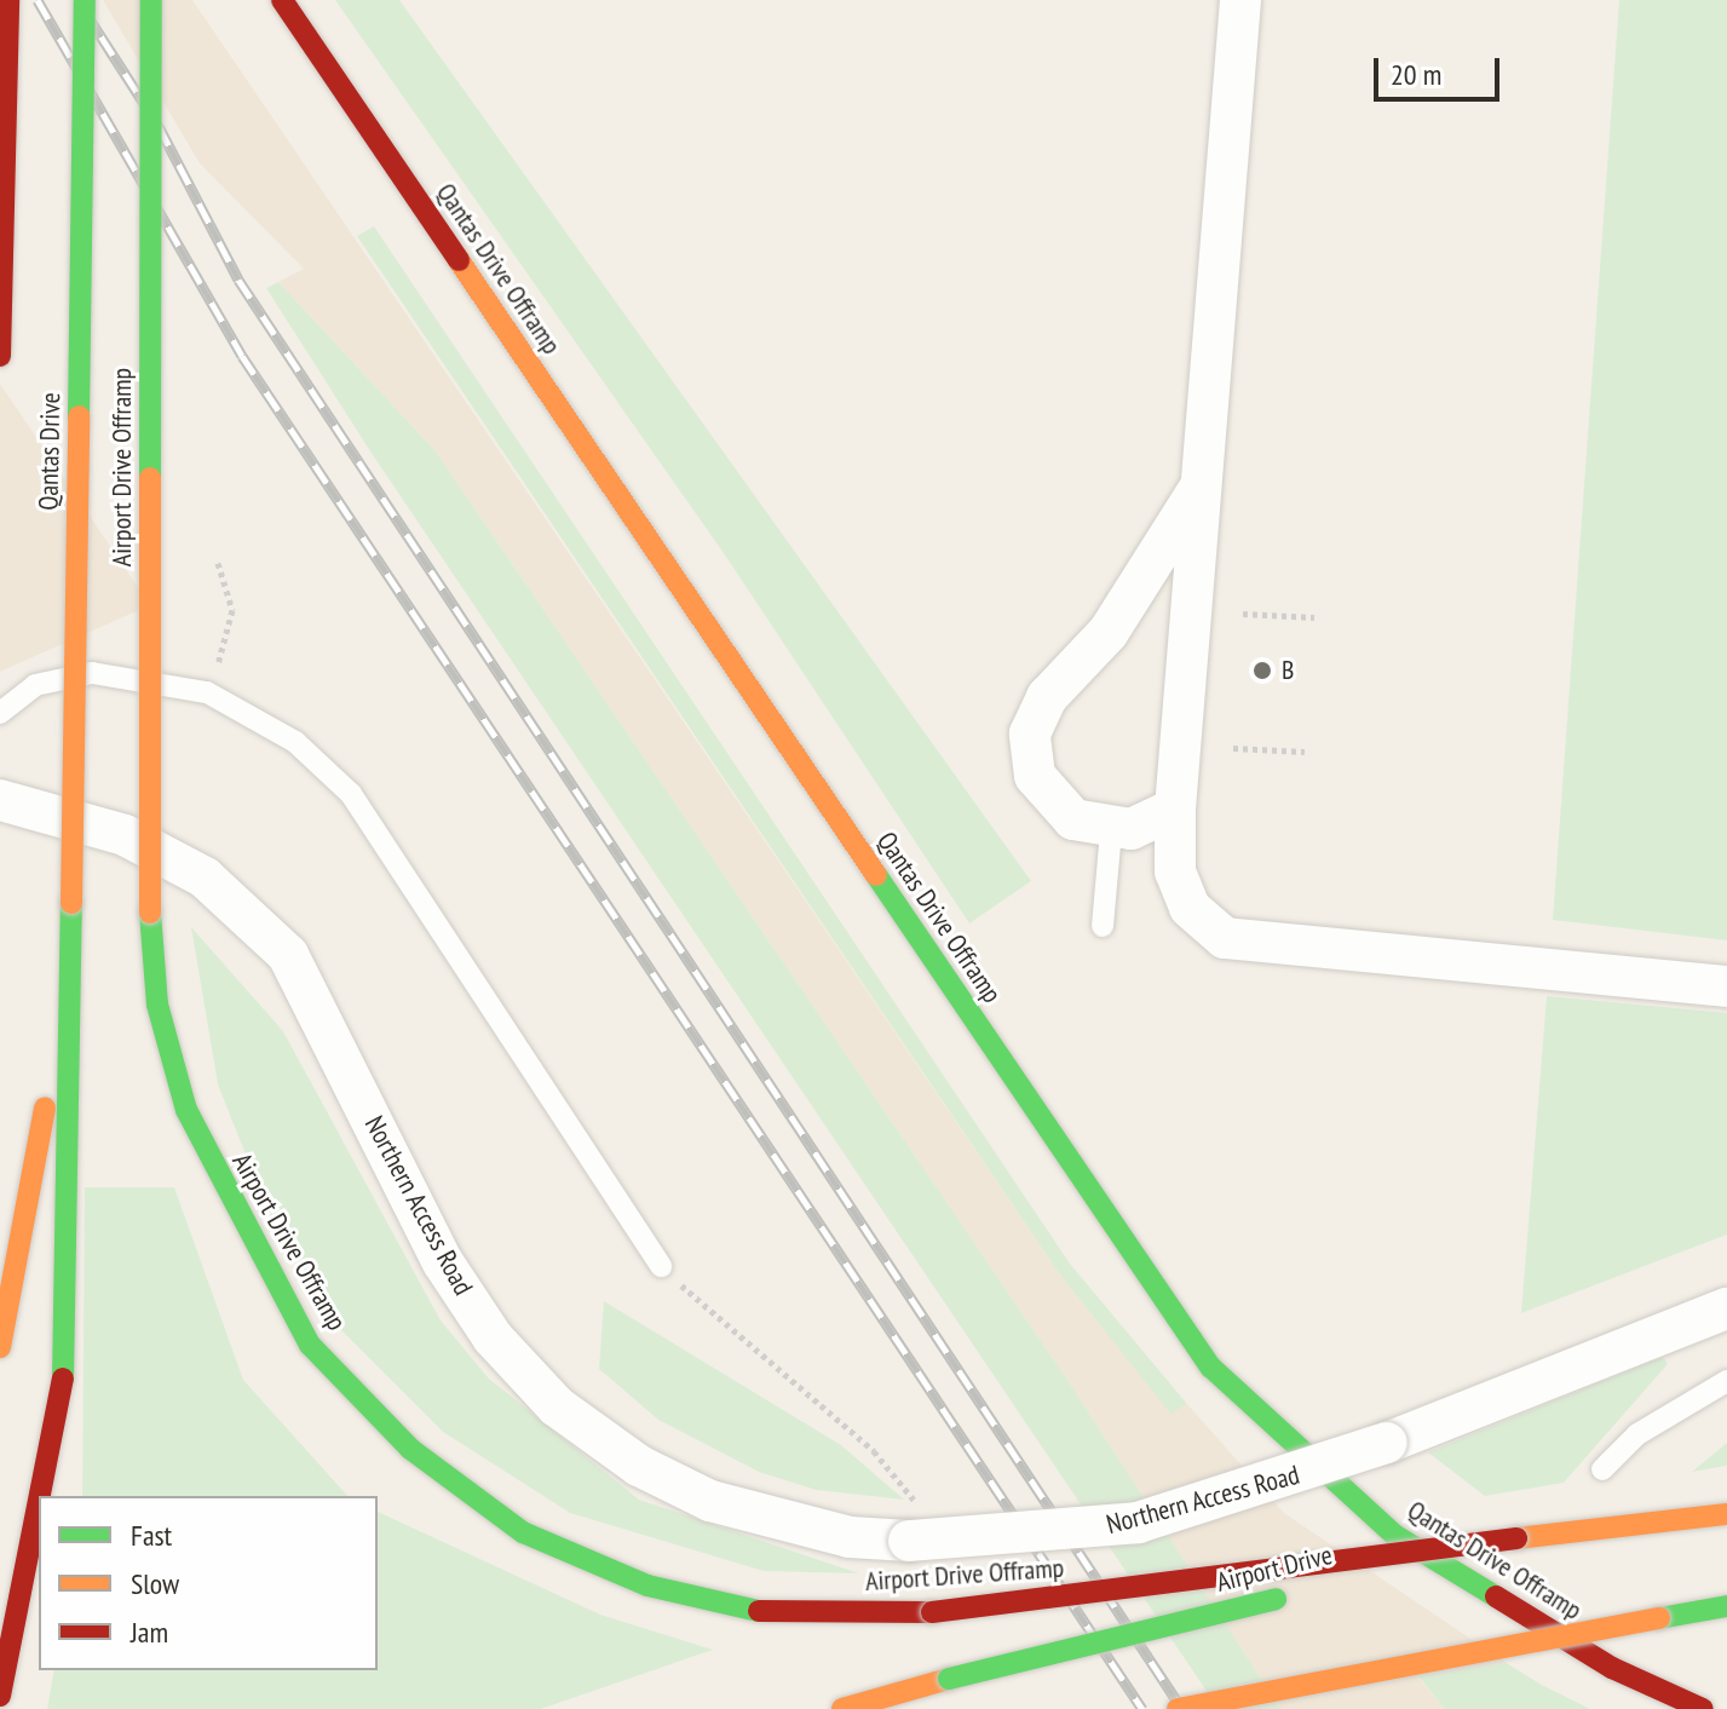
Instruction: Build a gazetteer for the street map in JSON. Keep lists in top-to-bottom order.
{
  "streets": {
    "highway": [
      "Qantas Drive Offramp",
      "Qantas Drive",
      "Airport Drive Offramp",
      "Airport Drive"
    ],
    "street": ["Northern Access Road"]
  },
  "crossings": [
    ["Airport Drive Offramp", "Airport Drive"]
  ],
  "places": ["B"],
  "legend": ["Fast", "Slow", "Jam"],
  "scale_bar": "20 m"
}
